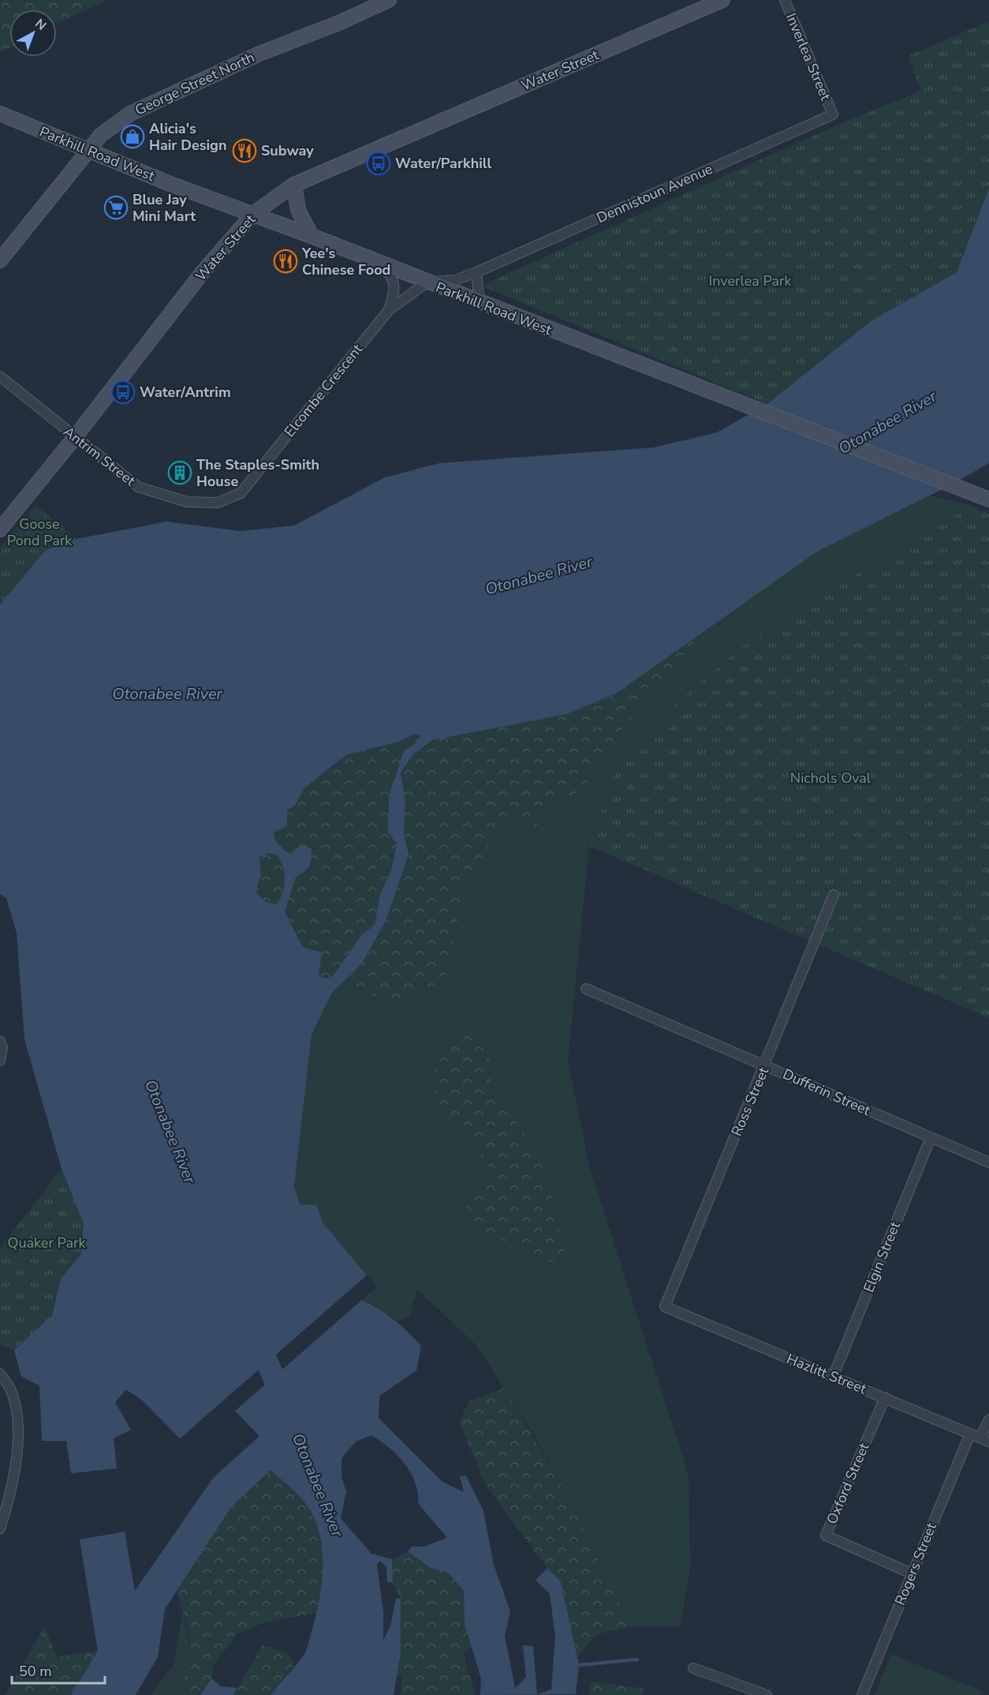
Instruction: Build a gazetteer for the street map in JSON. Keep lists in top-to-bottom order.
{
  "streets": {
    "main road": ["Water Street", "George Street North", "Parkhill Road West"],
    "street": [
      "Inverlea Street",
      "Dennistoun Avenue",
      "Elcombe Crescent",
      "Antrim Street",
      "Dufferin Street",
      "Ross Street",
      "Elgin Street",
      "Hazlitt Street",
      "Oxford Street",
      "Rogers Street"
    ]
  },
  "crossings": [
    ["Inverlea Street", "Dennistoun Avenue"],
    ["Water Street", "Parkhill Road West"],
    ["Water Street", "Antrim Street"],
    ["George Street North", "Parkhill Road West"],
    ["Parkhill Road West", "Dennistoun Avenue"],
    ["Parkhill Road West", "Elcombe Crescent"],
    ["Dennistoun Avenue", "Elcombe Crescent"],
    ["Elcombe Crescent", "Antrim Street"],
    ["Dufferin Street", "Ross Street"],
    ["Dufferin Street", "Elgin Street"],
    ["Ross Street", "Hazlitt Street"],
    ["Elgin Street", "Hazlitt Street"],
    ["Hazlitt Street", "Oxford Street"],
    ["Hazlitt Street", "Rogers Street"],
    ["Oxford Street", "Rogers Street"]
  ],
  "water": ["Otonabee River"],
  "parks": [
    "Inverlea Park",
    "Goose Pond Park",
    "Nichols Oval",
    "Quaker Park"
  ],
  "places": {
    "shop": ["Alicia's Hair Design"],
    "restaurant": ["Subway", "Yee's Chinese Food"],
    "bus stop": ["Water/Parkhill", "Water/Antrim"],
    "supermarket": ["Blue Jay Mini Mart"],
    "building": ["The Staples-Smith House"]
  },
  "scale_bar": "50 m",
  "north": "top right"
}
